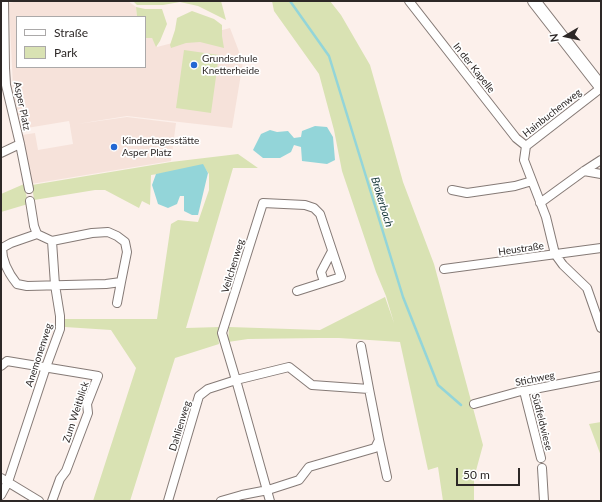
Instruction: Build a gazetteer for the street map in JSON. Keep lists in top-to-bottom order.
{
  "streets": {
    "street": [
      "In der Kapelle",
      "Asper Platz",
      "Hainbuchenweg",
      "Heustraße",
      "Veilchenweg",
      "Anemonenweg",
      "Stichweg",
      "Zum Weitblick",
      "Südfeldwiese",
      "Dahlienweg"
    ]
  },
  "crossings": [
    ["In der Kapelle", "Hainbuchenweg"],
    ["Hainbuchenweg", "Heustraße"],
    ["Veilchenweg", "Dahlienweg"],
    ["Anemonenweg", "Zum Weitblick"],
    ["Stichweg", "Südfeldwiese"]
  ],
  "water": ["Brökerbach"],
  "places": ["Grundschule Knetterheide", "Kindertagesstätte Asper Platz"],
  "legend": ["Straße", "Park"],
  "scale_bar": "50 m",
  "north": "left"
}
